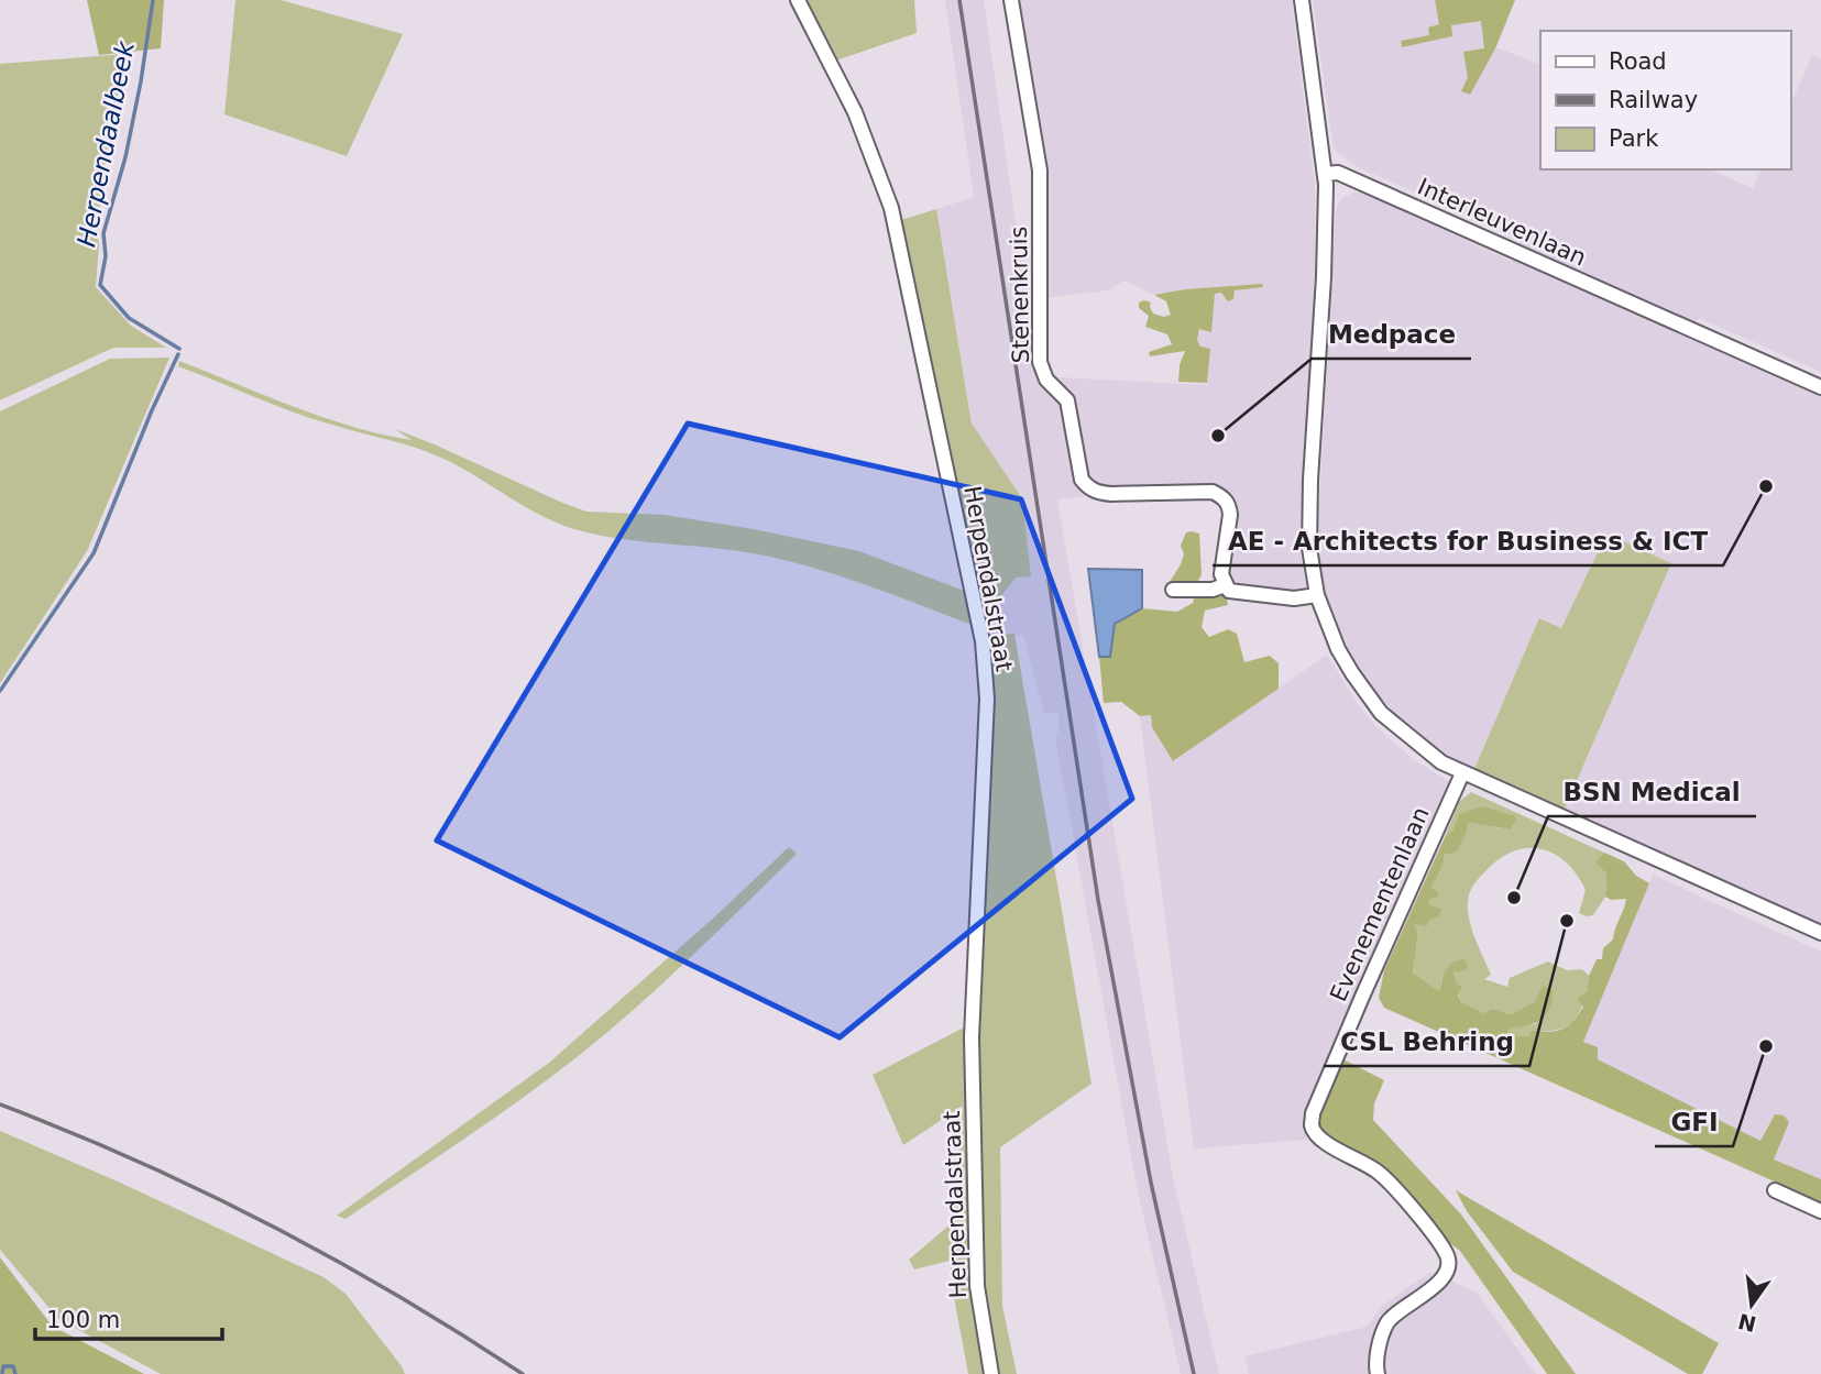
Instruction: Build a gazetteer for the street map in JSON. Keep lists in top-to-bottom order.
{
  "streets": {
    "street": [
      "Interleuvenlaan",
      "Stenenkruis",
      "Herpendalstraat",
      "Evenementenlaan"
    ]
  },
  "water": ["Herpendaalbeek"],
  "places": [
    "Medpace",
    "AE - Architects for Business & ICT",
    "BSN Medical",
    "CSL Behring",
    "GFI"
  ],
  "legend": ["Road", "Railway", "Park"],
  "scale_bar": "100 m",
  "north": "bottom"
}
